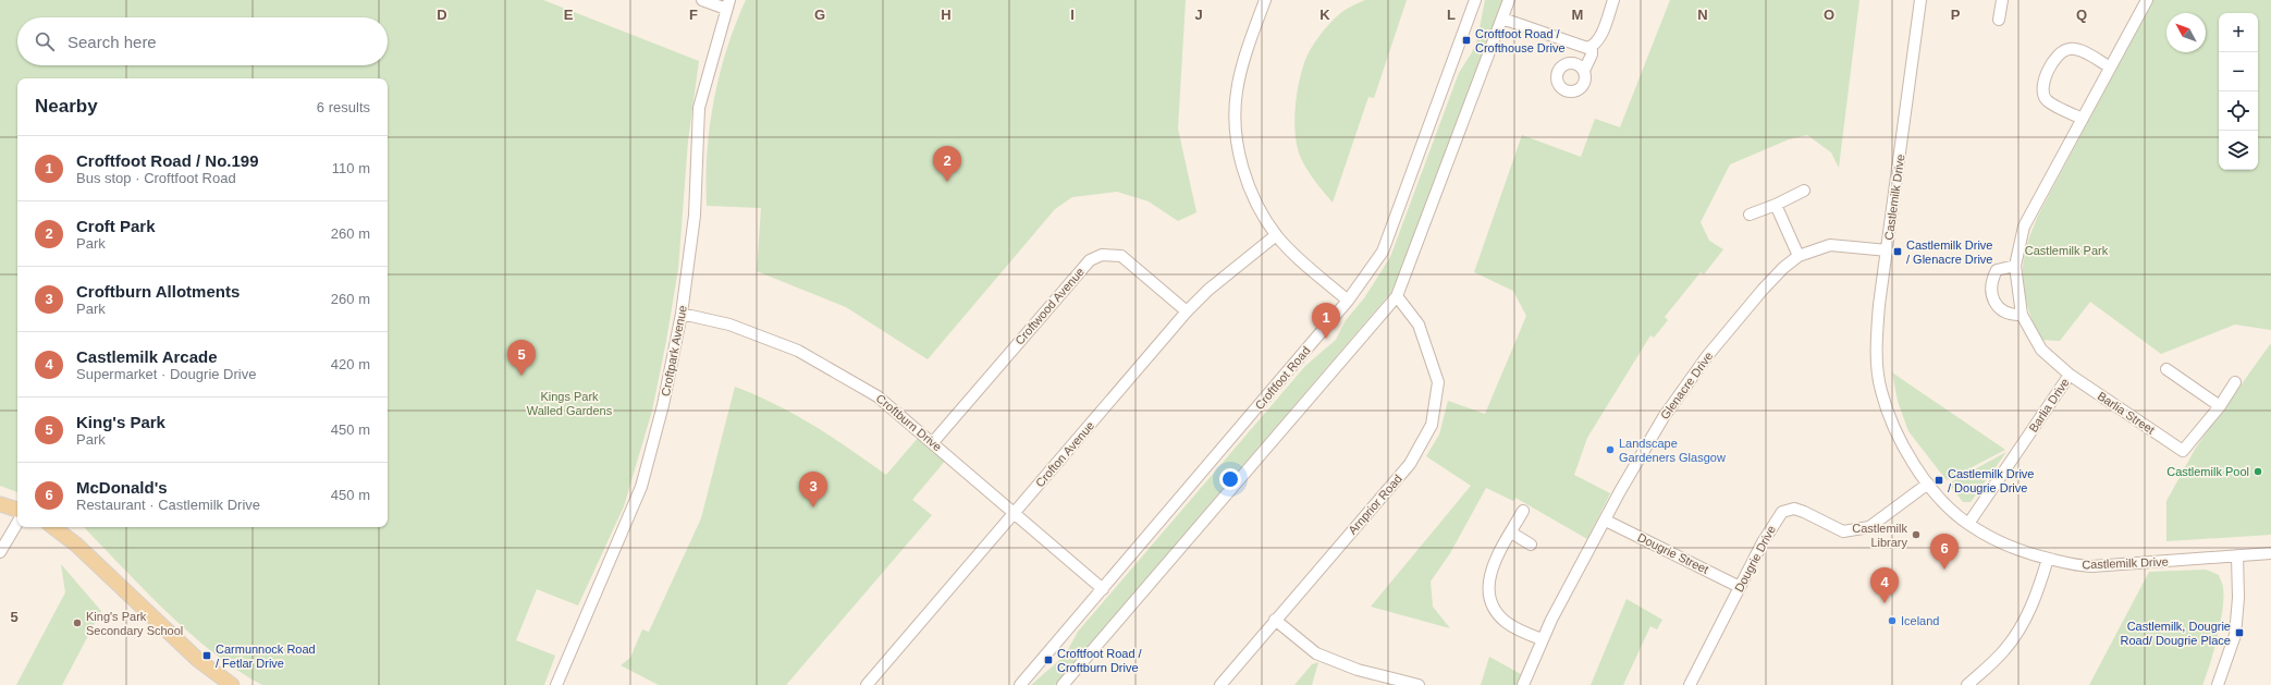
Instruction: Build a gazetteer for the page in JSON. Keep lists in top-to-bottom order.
{
  "streets": {
    "street": [
      "Castlemilk Drive",
      "Croftwood Avenue",
      "Croftpark Avenue",
      "Croftfoot Road",
      "Glenacre Drive",
      "Barlia Drive",
      "Barlia Street",
      "Croftburn Drive",
      "Crofton Avenue",
      "Arnprior Road",
      "Dougrie Street",
      "Dougrie Drive"
    ]
  },
  "crossings": [
    ["Castlemilk Drive", "Glenacre Drive"],
    ["Castlemilk Drive", "Barlia Drive"],
    ["Castlemilk Drive", "Dougrie Drive"],
    ["Croftwood Avenue", "Croftburn Drive"],
    ["Croftwood Avenue", "Crofton Avenue"],
    ["Croftpark Avenue", "Croftburn Drive"],
    ["Croftfoot Road", "Croftburn Drive"],
    ["Glenacre Drive", "Dougrie Street"],
    ["Barlia Drive", "Barlia Street"],
    ["Croftburn Drive", "Crofton Avenue"],
    ["Dougrie Street", "Dougrie Drive"]
  ],
  "parks": ["Castlemilk Park", "Kings Park Walled Gardens"],
  "places": {
    "transit": [
      "Croftfoot Road / Crofthouse Drive",
      "Castlemilk Drive / Glenacre Drive",
      "Castlemilk Drive / Dougrie Drive",
      "Castlemilk, Dougrie Road/ Dougrie Place",
      "Carmunnock Road / Fetlar Drive",
      "Croftfoot Road / Croftburn Drive"
    ],
    "other": [
      "Landscape Gardeners Glasgow",
      "Castlemilk Pool",
      "Castlemilk Library",
      "Iceland",
      "King's Park Secondary School"
    ]
  },
  "north": "top left",
  "page": {
    "map_buttons": ["+", "−"],
    "search": "Search here",
    "heading": ["Nearby", "6 results"],
    "list": [
      {
        "mark": "1",
        "name": "Croftfoot Road / No.199",
        "note": "Bus stop · Croftfoot Road",
        "value": "110 m"
      },
      {
        "mark": "2",
        "name": "Croft Park",
        "note": "Park",
        "value": "260 m"
      },
      {
        "mark": "3",
        "name": "Croftburn Allotments",
        "note": "Park",
        "value": "260 m"
      },
      {
        "mark": "4",
        "name": "Castlemilk Arcade",
        "note": "Supermarket · Dougrie Drive",
        "value": "420 m"
      },
      {
        "mark": "5",
        "name": "King's Park",
        "note": "Park",
        "value": "450 m"
      },
      {
        "mark": "6",
        "name": "McDonald's",
        "note": "Restaurant · Castlemilk Drive",
        "value": "450 m"
      }
    ],
    "pins": [
      "2",
      "1",
      "5",
      "3",
      "6",
      "4"
    ]
  },
  "grid": {
    "columns": [
      "D",
      "E",
      "F",
      "G",
      "H",
      "I",
      "J",
      "K",
      "L",
      "M",
      "N",
      "O",
      "P",
      "Q"
    ],
    "rows": ["5"]
  }
}
